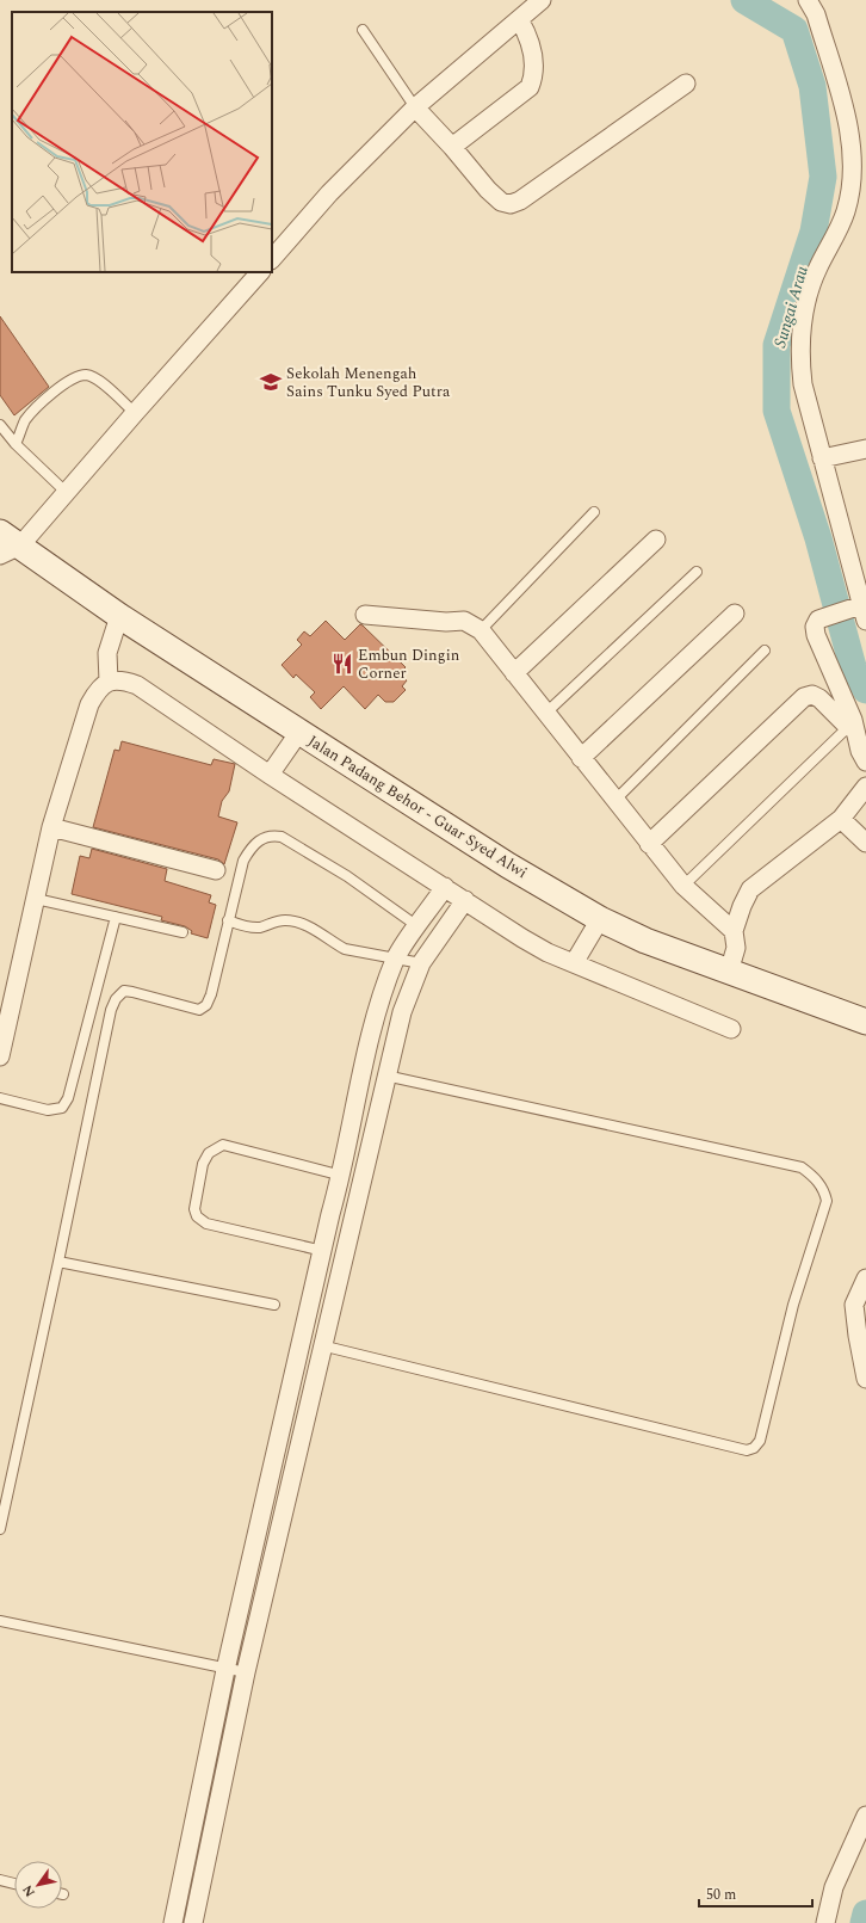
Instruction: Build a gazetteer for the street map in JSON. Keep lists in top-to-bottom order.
{
  "streets": {
    "main road": ["Jalan Padang Behor - Guar Syed Alwi"]
  },
  "water": ["Sungai Arau"],
  "places": {
    "school or university": ["Sekolah Menengah Sains Tunku Syed Putra"],
    "restaurant": ["Embun Dingin Corner"]
  },
  "scale_bar": "50 m",
  "north": "bottom left"
}
